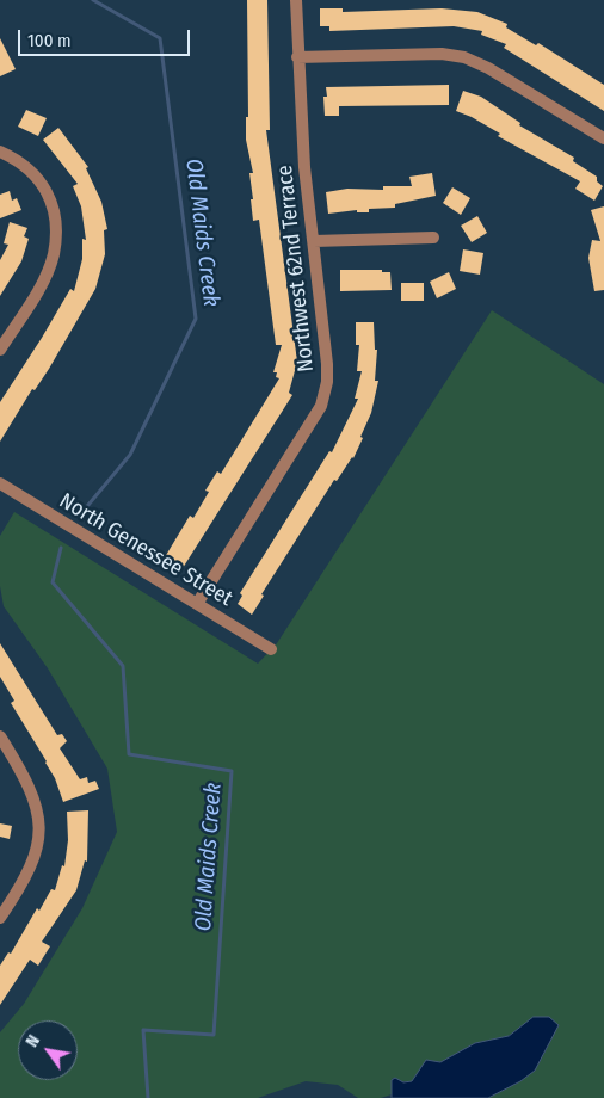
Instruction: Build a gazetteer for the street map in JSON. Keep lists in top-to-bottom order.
{
  "streets": {
    "street": ["Northwest 62nd Terrace", "North Genessee Street"]
  },
  "crossings": [
    ["Northwest 62nd Terrace", "North Genessee Street"]
  ],
  "water": ["Old Maids Creek"],
  "scale_bar": "100 m",
  "north": "top left"
}
